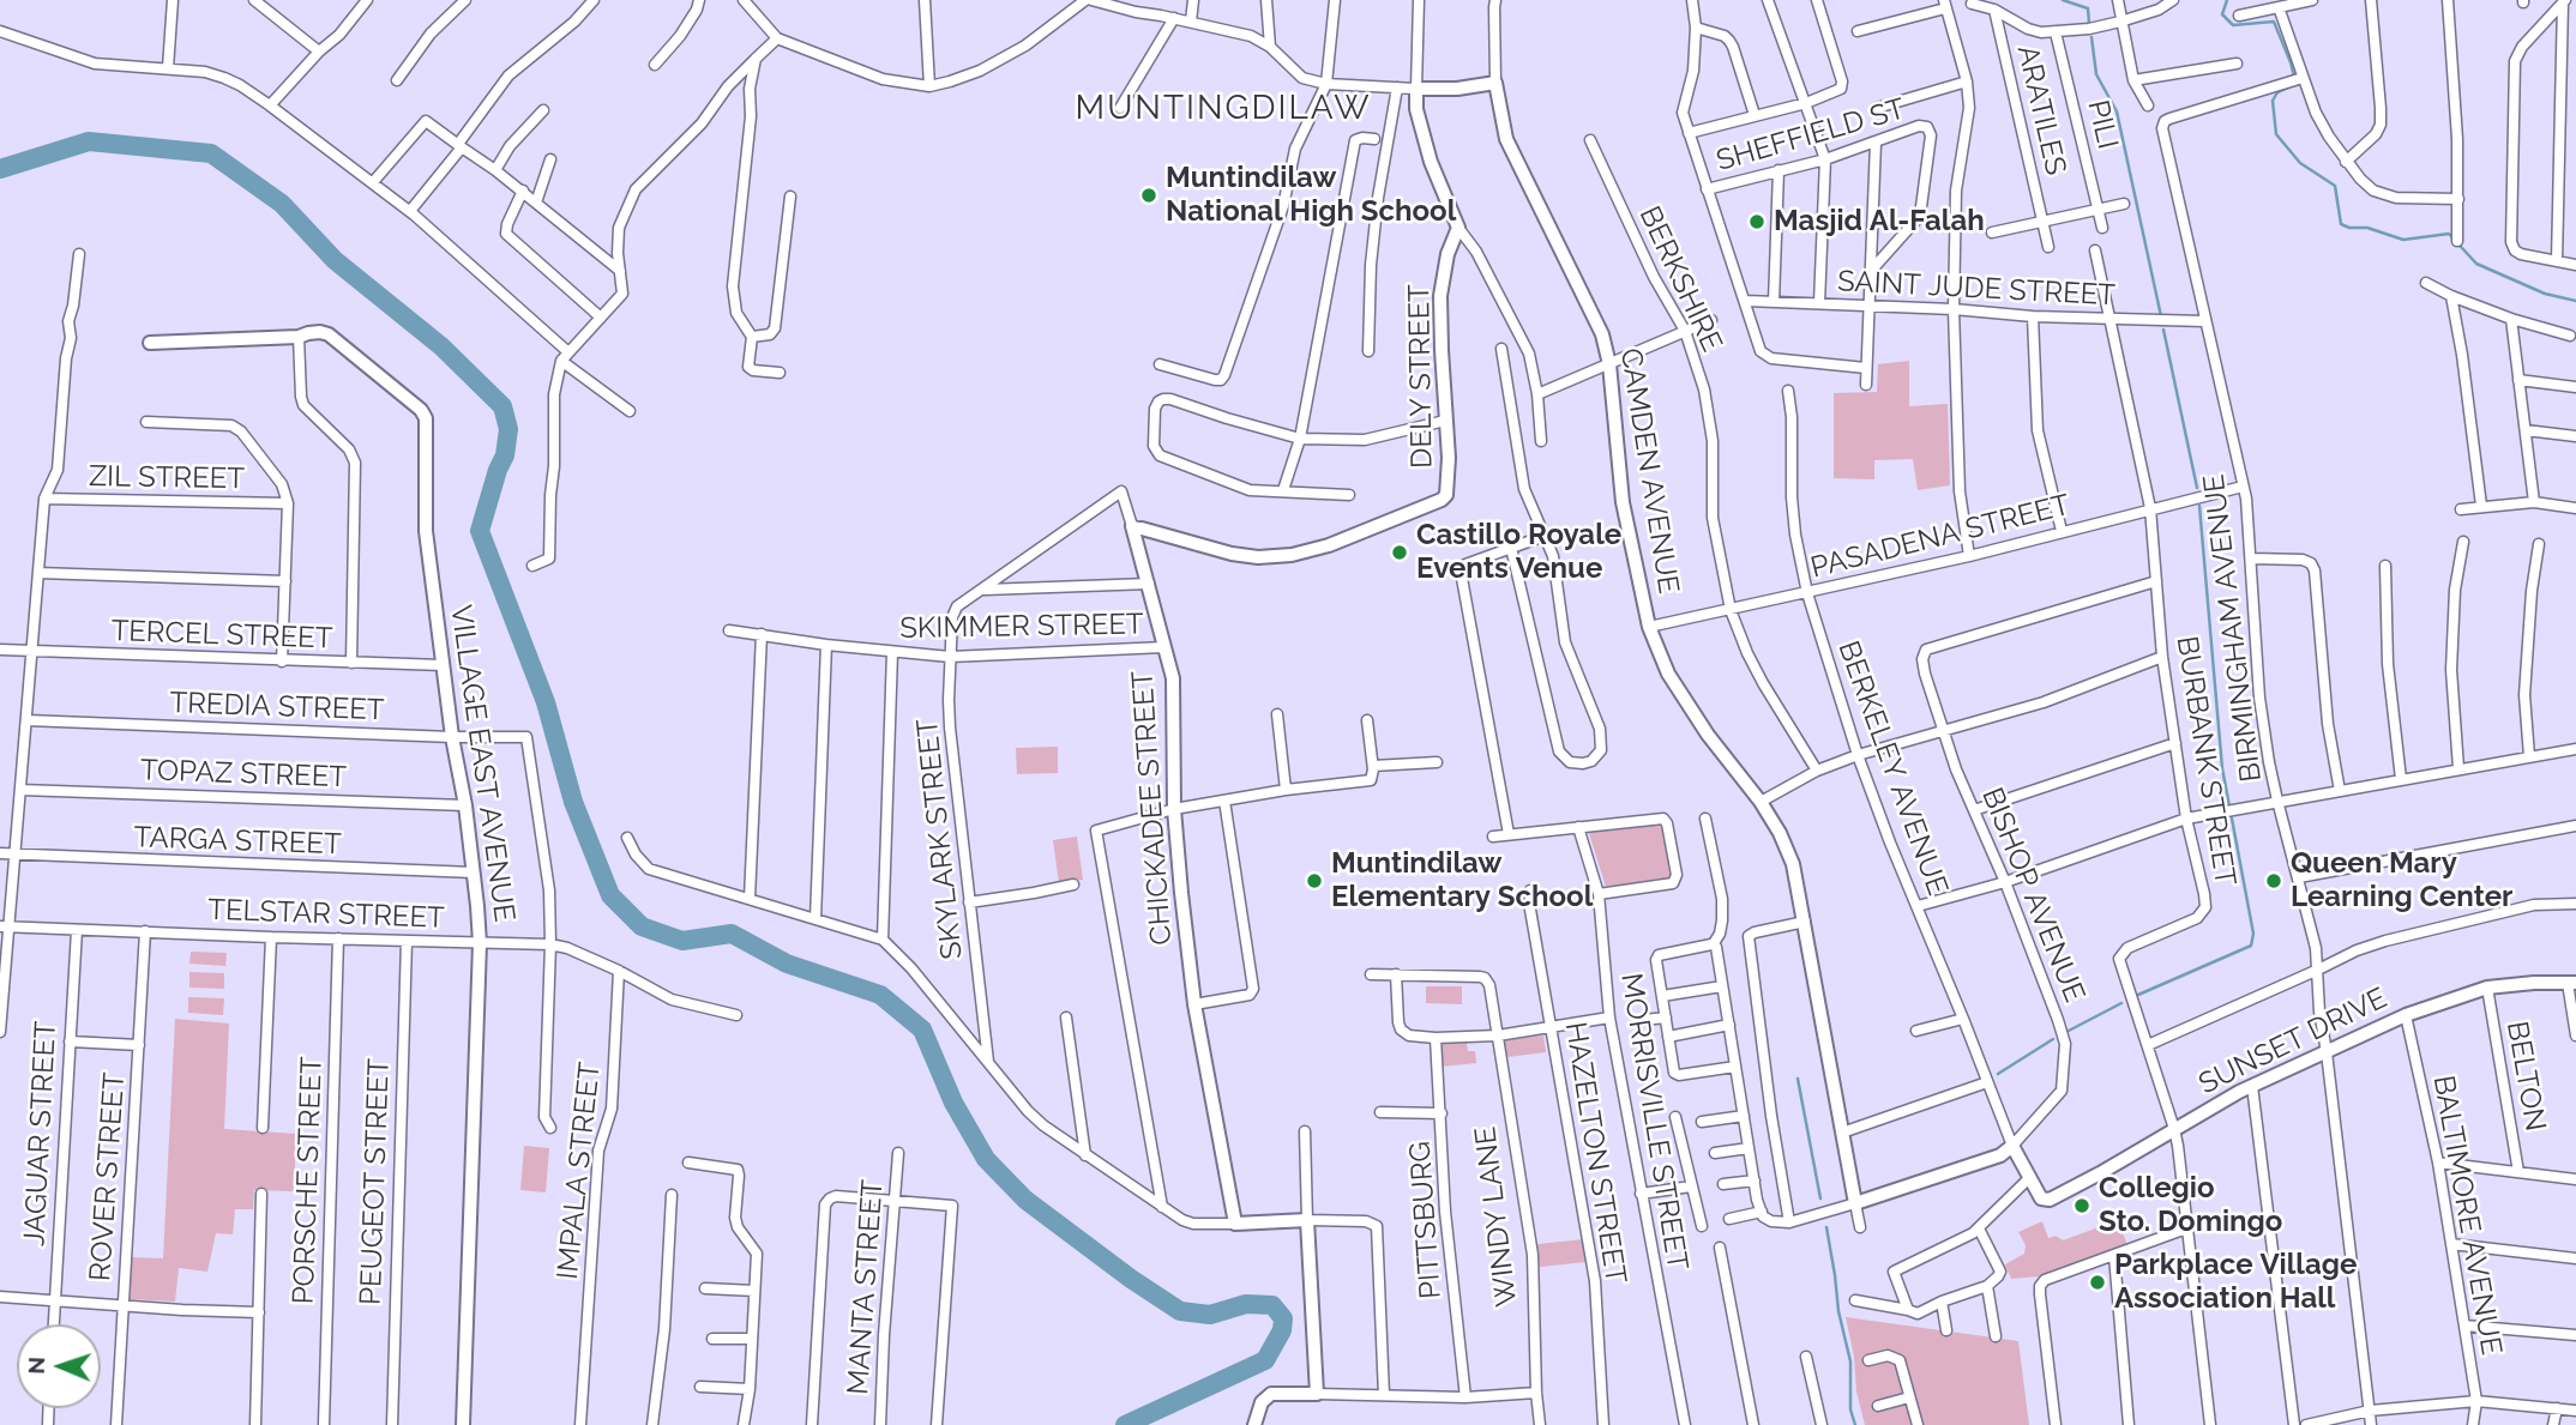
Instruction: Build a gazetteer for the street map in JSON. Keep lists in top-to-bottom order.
{
  "streets": {
    "street": [
      "ARATILES",
      "PILI",
      "SHEFFIELD ST",
      "BERKSHIRE",
      "SAINT JUDE STREET",
      "DELY STREET",
      "CAMDEN AVENUE",
      "ZIL STREET",
      "PASADENA STREET",
      "SKIMMER STREET",
      "BIRMINGHAM AVENUE",
      "TERCEL STREET",
      "TREDIA STREET",
      "BURBANK STREET",
      "VILLAGE EAST AVENUE",
      "BERKELEY AVENUE",
      "TOPAZ STREET",
      "CHICKADEE STREET",
      "SKYLARK STREET",
      "TARGA STREET",
      "BISHOP AVENUE",
      "TELSTAR STREET",
      "SUNSET DRIVE",
      "BELTON",
      "MORRISVILLE STREET",
      "JAGUAR STREET",
      "HAZELTON STREET",
      "IMPALA STREET",
      "ROVER STREET",
      "PORSCHE STREET",
      "PEUGEOT STREET",
      "BALTIMORE AVENUE",
      "WINDY LANE",
      "PITTSBURG",
      "MANTA STREET"
    ]
  },
  "crossings": [
    ["BERKSHIRE", "PASADENA STREET"],
    ["SAINT JUDE STREET", "BIRMINGHAM AVENUE"],
    ["SAINT JUDE STREET", "BURBANK STREET"],
    ["DELY STREET", "CHICKADEE STREET"],
    ["CAMDEN AVENUE", "PASADENA STREET"],
    ["PASADENA STREET", "BIRMINGHAM AVENUE"],
    ["PASADENA STREET", "BURBANK STREET"],
    ["PASADENA STREET", "BERKELEY AVENUE"],
    ["SKIMMER STREET", "CHICKADEE STREET"],
    ["SKIMMER STREET", "SKYLARK STREET"],
    ["BIRMINGHAM AVENUE", "SUNSET DRIVE"],
    ["TERCEL STREET", "VILLAGE EAST AVENUE"],
    ["TREDIA STREET", "VILLAGE EAST AVENUE"],
    ["TREDIA STREET", "TELSTAR STREET"],
    ["BURBANK STREET", "BISHOP AVENUE"],
    ["BURBANK STREET", "SUNSET DRIVE"],
    ["VILLAGE EAST AVENUE", "TOPAZ STREET"],
    ["VILLAGE EAST AVENUE", "TARGA STREET"],
    ["VILLAGE EAST AVENUE", "TELSTAR STREET"],
    ["BERKELEY AVENUE", "BISHOP AVENUE"],
    ["CHICKADEE STREET", "SKYLARK STREET"],
    ["TELSTAR STREET", "JAGUAR STREET"],
    ["TELSTAR STREET", "IMPALA STREET"],
    ["TELSTAR STREET", "ROVER STREET"],
    ["TELSTAR STREET", "PORSCHE STREET"],
    ["TELSTAR STREET", "PEUGEOT STREET"],
    ["SUNSET DRIVE", "BELTON"],
    ["SUNSET DRIVE", "BALTIMORE AVENUE"]
  ],
  "districts": ["MUNTINGDILAW"],
  "places": [
    "Muntindilaw National High School",
    "Masjid Al-Falah",
    "Castillo Royale Events Venue",
    "Muntindilaw Elementary School",
    "Queen Mary Learning Center",
    "Collegio Sto. Domingo",
    "Parkplace Village Association Hall"
  ],
  "north": "left"
}
